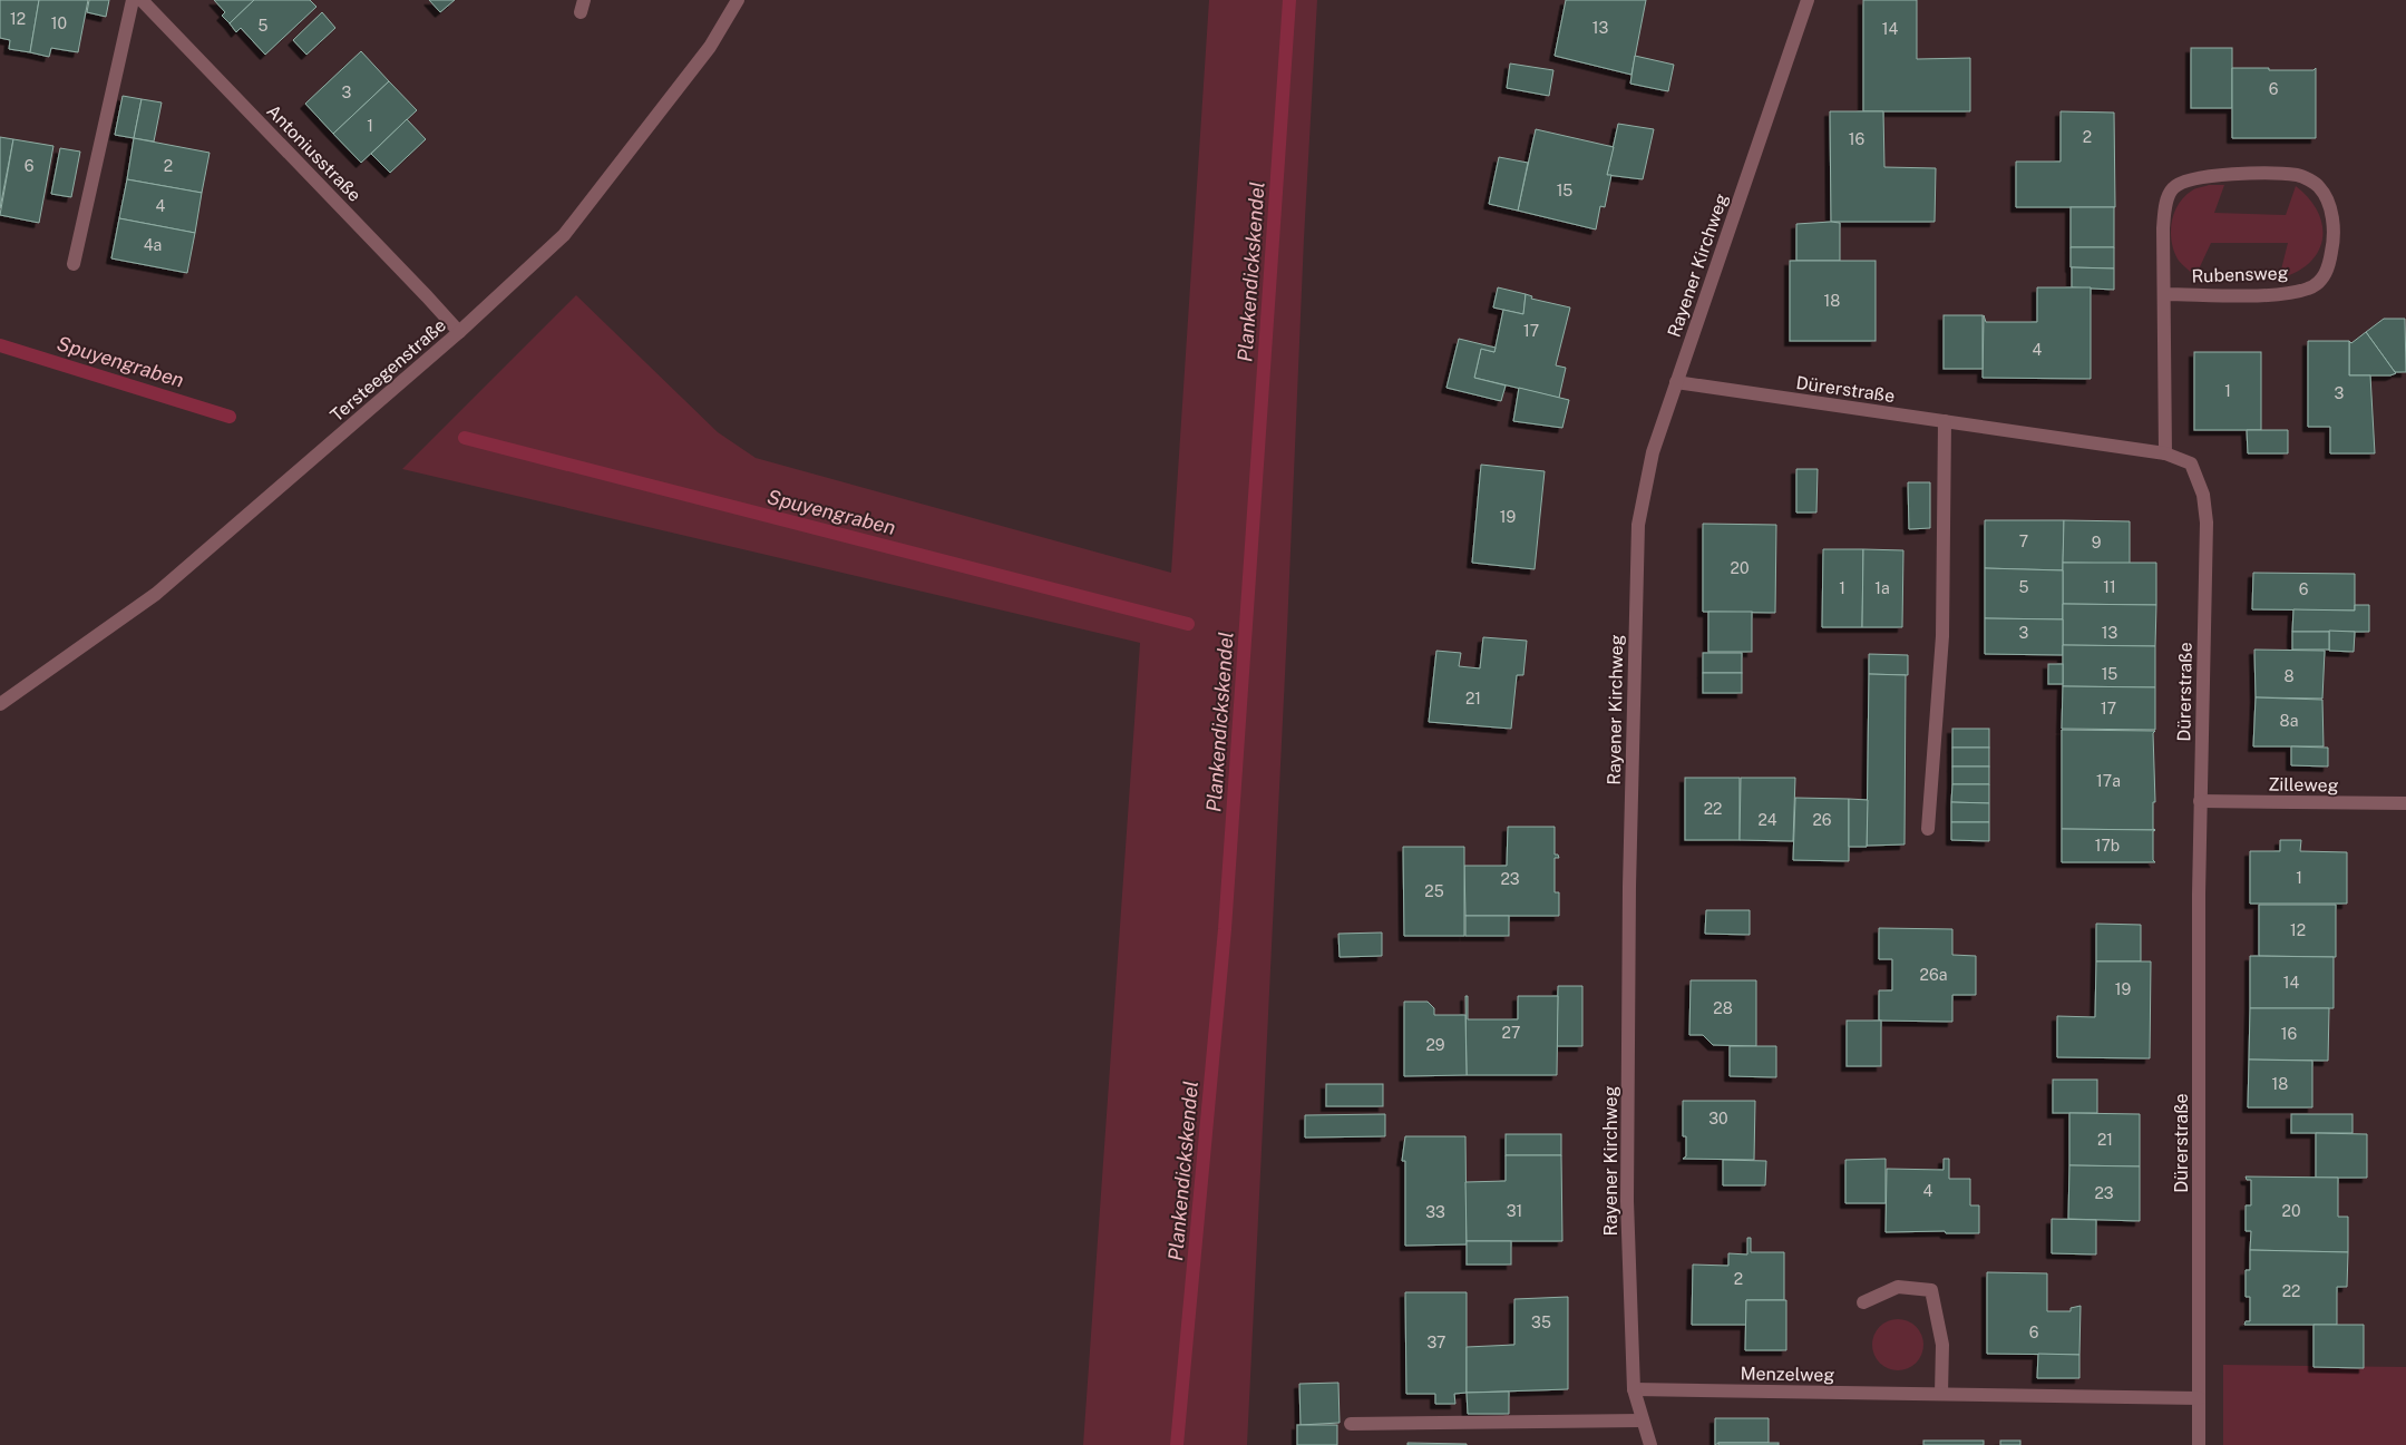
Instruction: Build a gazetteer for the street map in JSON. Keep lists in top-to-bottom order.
{
  "streets": {
    "street": [
      "Antoniusstraße",
      "Rayener Kirchweg",
      "Rubensweg",
      "Tersteegenstraße",
      "Dürerstraße",
      "Zilleweg",
      "Menzelweg"
    ]
  },
  "crossings": [
    ["Antoniusstraße", "Tersteegenstraße"],
    ["Rayener Kirchweg", "Dürerstraße"],
    ["Rayener Kirchweg", "Menzelweg"],
    ["Rubensweg", "Dürerstraße"],
    ["Dürerstraße", "Zilleweg"],
    ["Dürerstraße", "Menzelweg"]
  ],
  "water": ["Plankendickskendel", "Spuyengraben"],
  "house_numbers": [
    "12",
    "10",
    "5",
    "13",
    "14",
    "6",
    "3",
    "1",
    "2",
    "16",
    "6",
    "2",
    "15",
    "4",
    "4a",
    "18",
    "17",
    "4",
    "1",
    "3",
    "19",
    "7",
    "9",
    "20",
    "5",
    "11",
    "1",
    "1a",
    "6",
    "3",
    "13",
    "15",
    "8",
    "21",
    "17",
    "8a",
    "17a",
    "22",
    "24",
    "26",
    "17b",
    "1",
    "23",
    "25",
    "12",
    "26a",
    "14",
    "19",
    "28",
    "27",
    "16",
    "29",
    "18",
    "30",
    "21",
    "4",
    "23",
    "31",
    "20",
    "33",
    "2",
    "22",
    "35",
    "6",
    "37"
  ]
}
